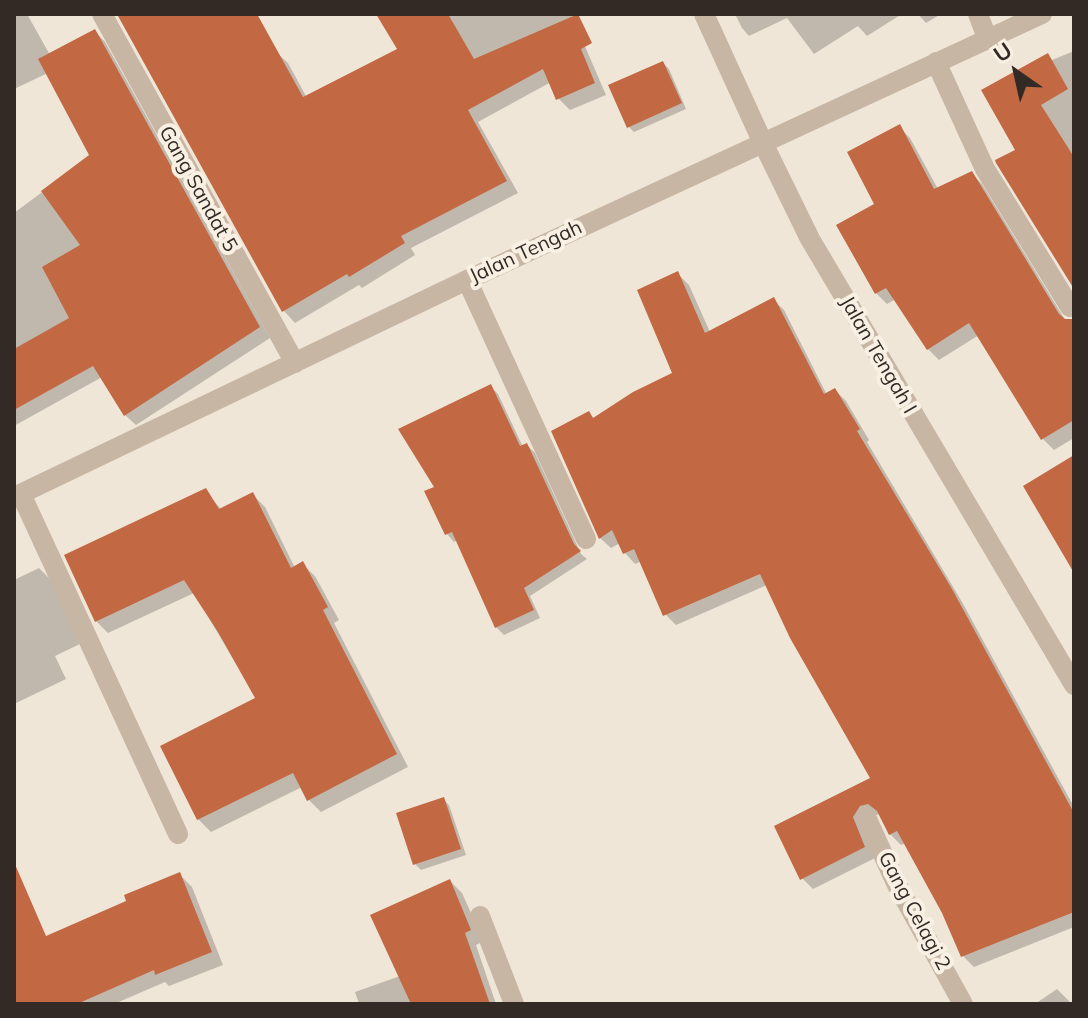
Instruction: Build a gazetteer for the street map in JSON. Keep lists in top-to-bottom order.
{
  "streets": {
    "street": [
      "Gang Sandat 5",
      "Jalan Tengah",
      "Jalan Tengah I",
      "Gang Celagi 2"
    ]
  },
  "crossings": [
    ["Gang Sandat 5", "Jalan Tengah"],
    ["Jalan Tengah", "Jalan Tengah I"]
  ],
  "north": "top left"
}
